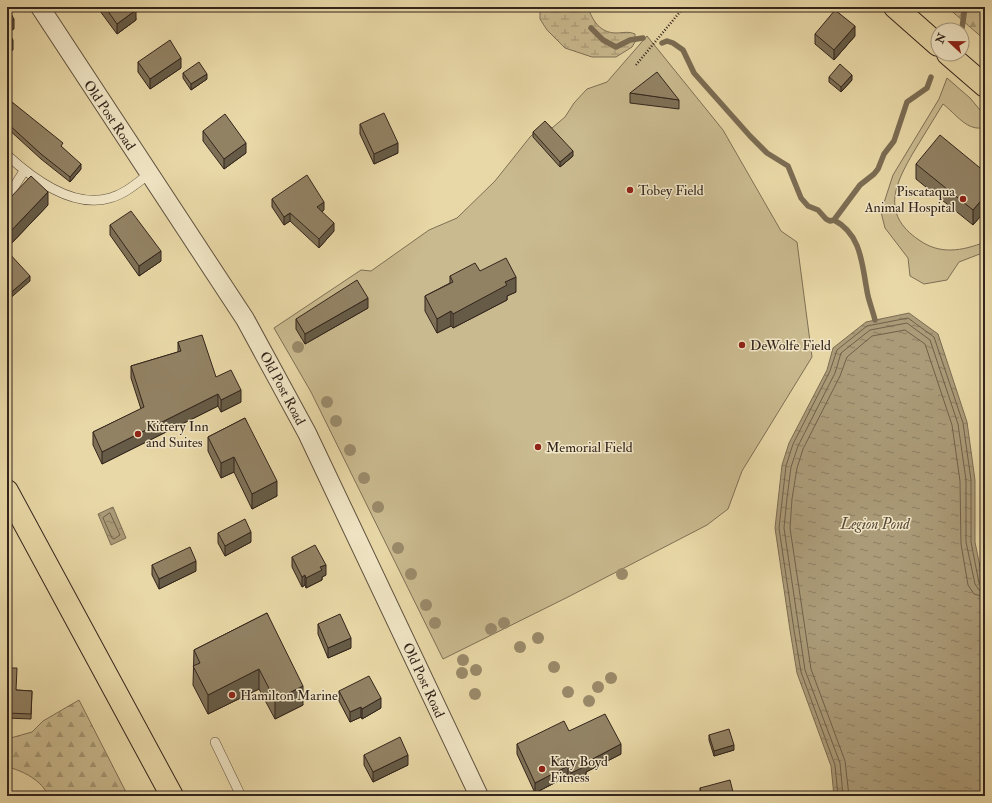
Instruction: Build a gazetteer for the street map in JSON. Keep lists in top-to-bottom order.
{
  "streets": {
    "street": ["Old Post Road"]
  },
  "water": ["Legion Pond"],
  "places": [
    "Tobey Field",
    "Piscataqua Animal Hospital",
    "DeWolfe Field",
    "Kittery Inn and Suites",
    "Memorial Field",
    "Hamilton Marine",
    "Katy Boyd Fitness"
  ],
  "north": "left"
}
